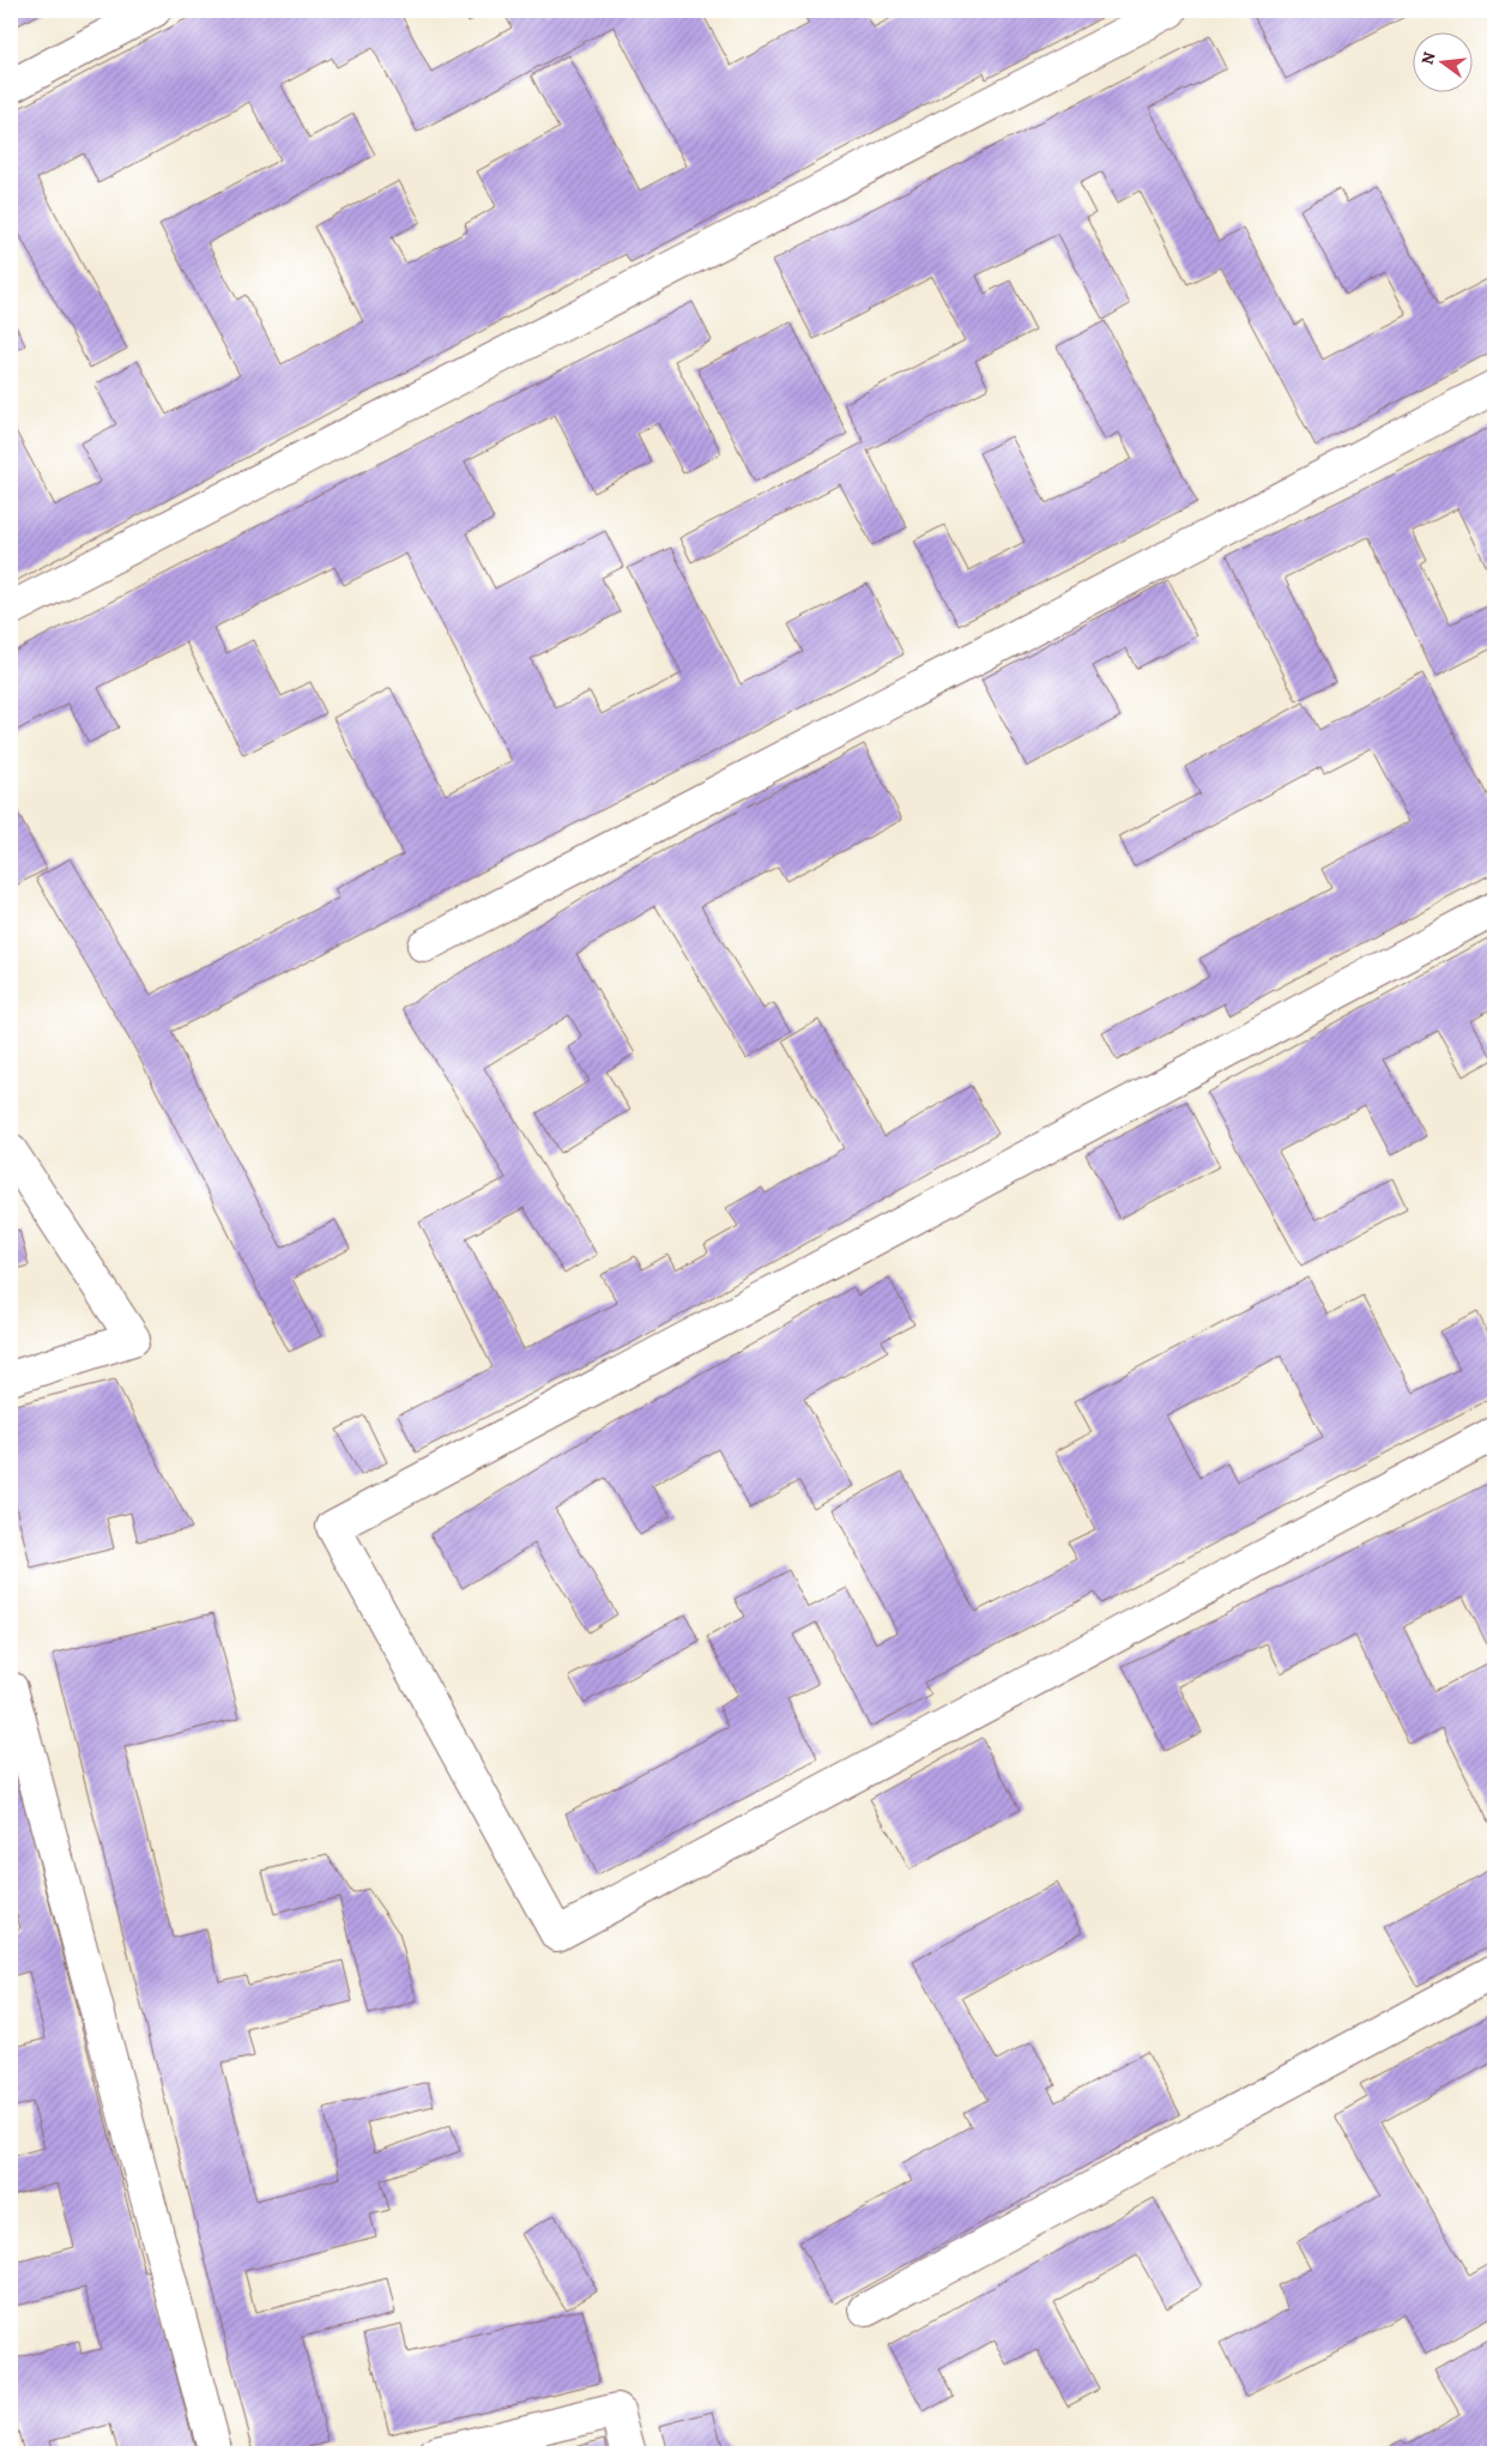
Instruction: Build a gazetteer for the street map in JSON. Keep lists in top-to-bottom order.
{
  "north": "left"
}
